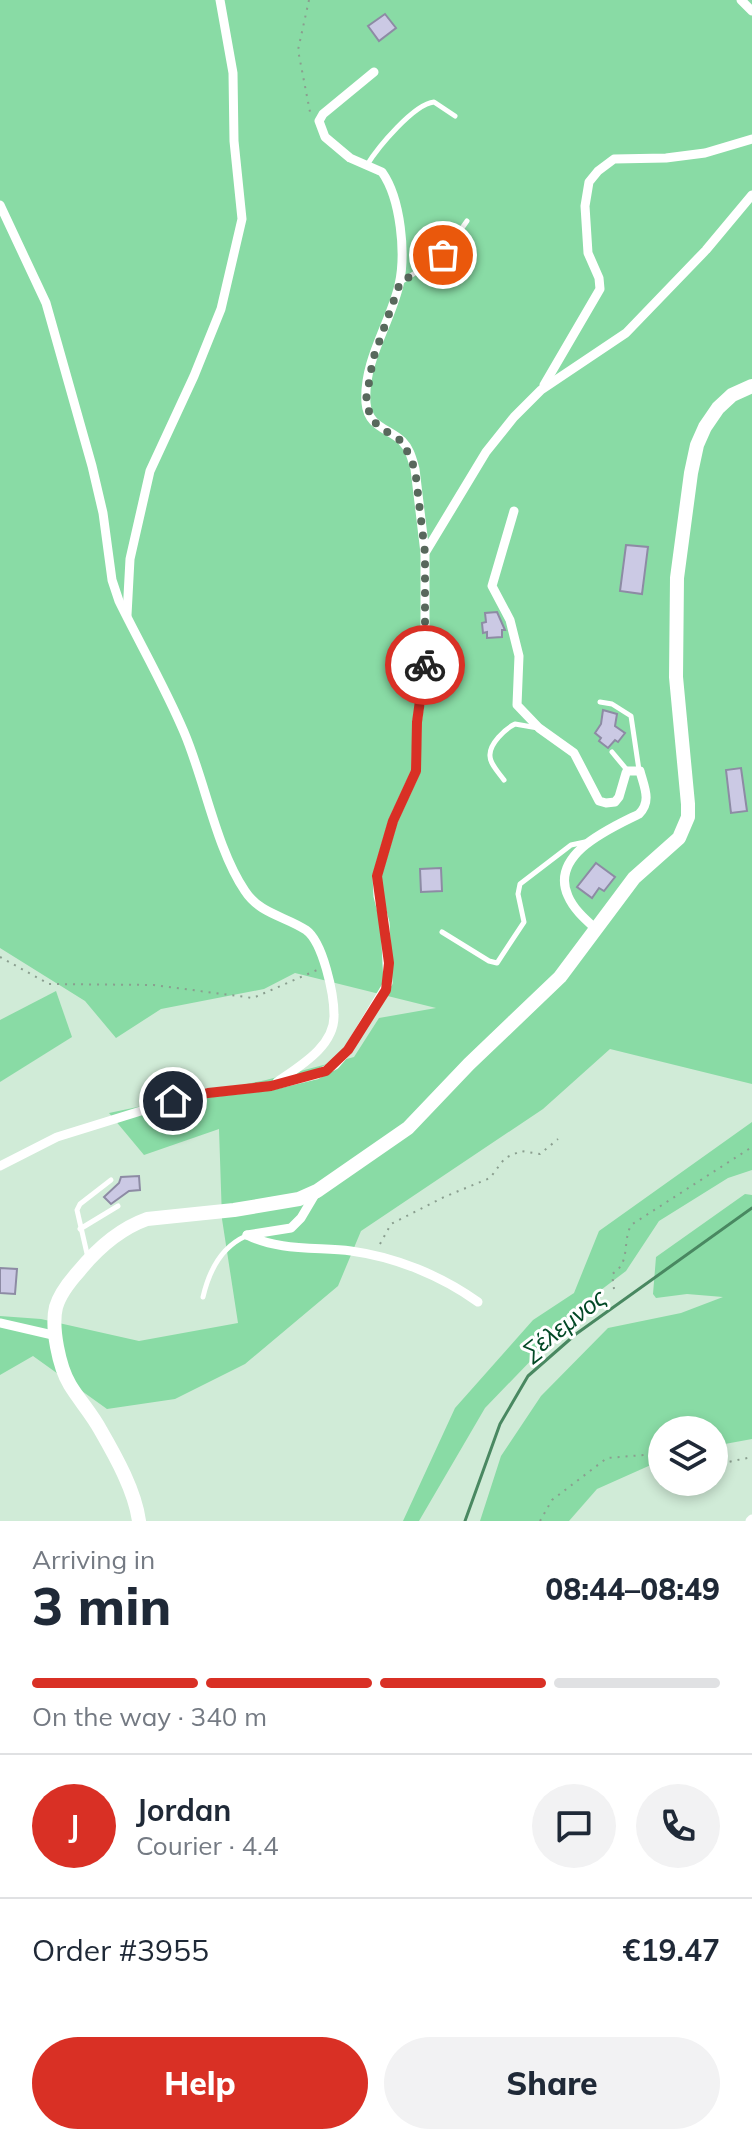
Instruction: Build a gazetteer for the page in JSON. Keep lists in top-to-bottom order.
{
  "water": ["Σέλεμνος"],
  "page": {
    "heading": ["3 min", "Arriving in", "08:44–08:49"],
    "panel": [
      "Jordan",
      "Courier · 4.4",
      "Order #3955",
      "€19.47"
    ],
    "bar": "On the way · 340 m",
    "round": "J",
    "buttons": ["Help", "Share"]
  }
}
